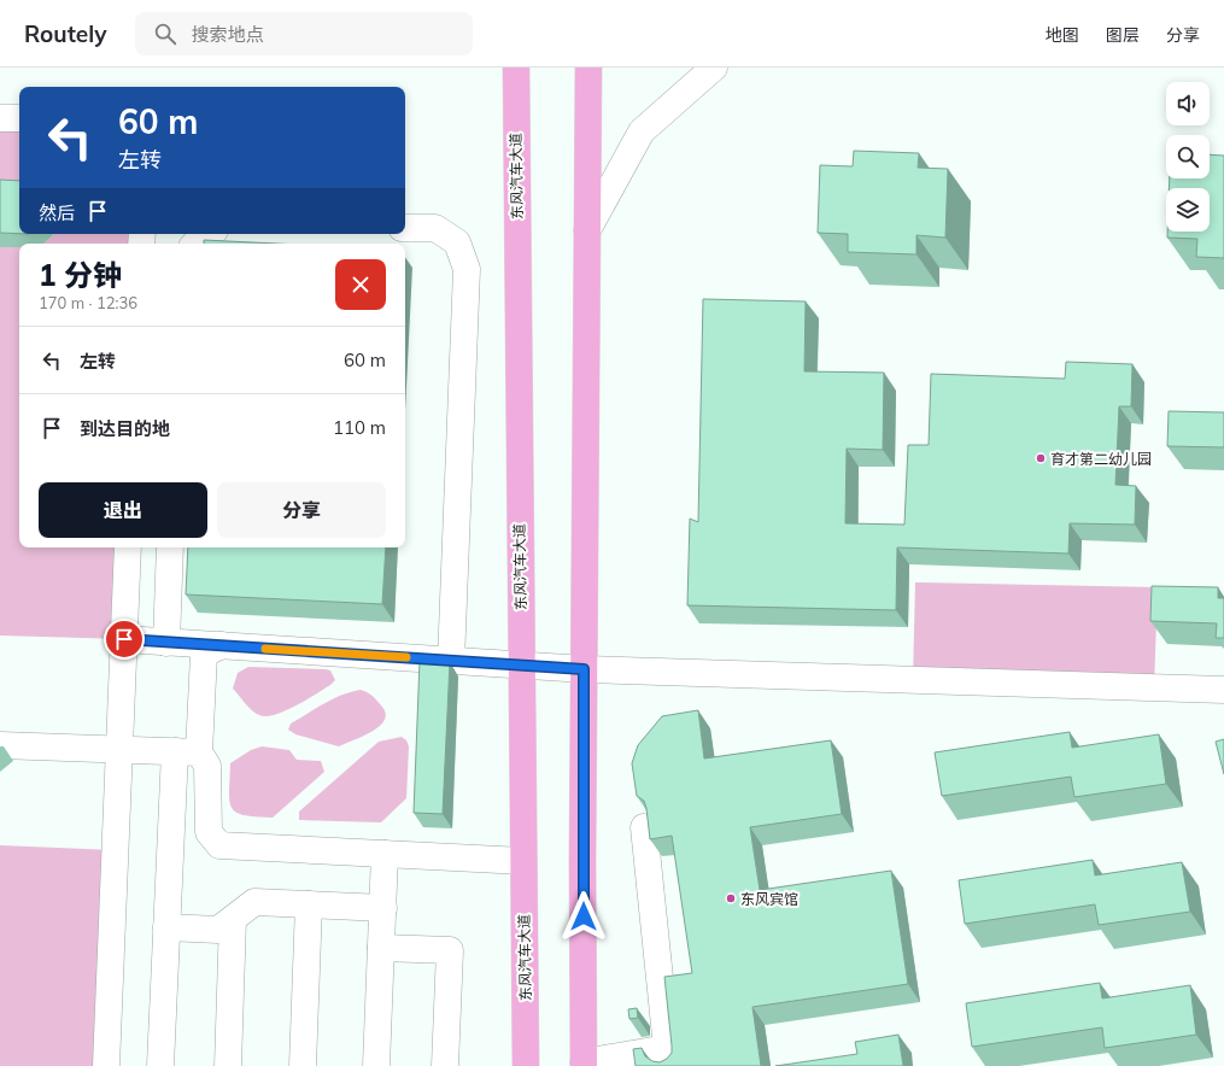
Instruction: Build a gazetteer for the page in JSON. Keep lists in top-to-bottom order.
{
  "streets": {
    "main road": ["东风汽车大道"]
  },
  "places": ["育才第二幼儿园", "东风宾馆"],
  "page": {
    "header": "Routely",
    "search": "搜索地点",
    "nav": ["地图", "图层", "分享"],
    "turn": ["60 m", "左转"],
    "then": "然后",
    "heading": ["1 分钟", "170 m · 12:36"],
    "list": [
      {
        "name": "左转",
        "value": "60 m"
      },
      {
        "name": "到达目的地",
        "value": "110 m"
      }
    ],
    "buttons": ["退出", "分享"]
  }
}
